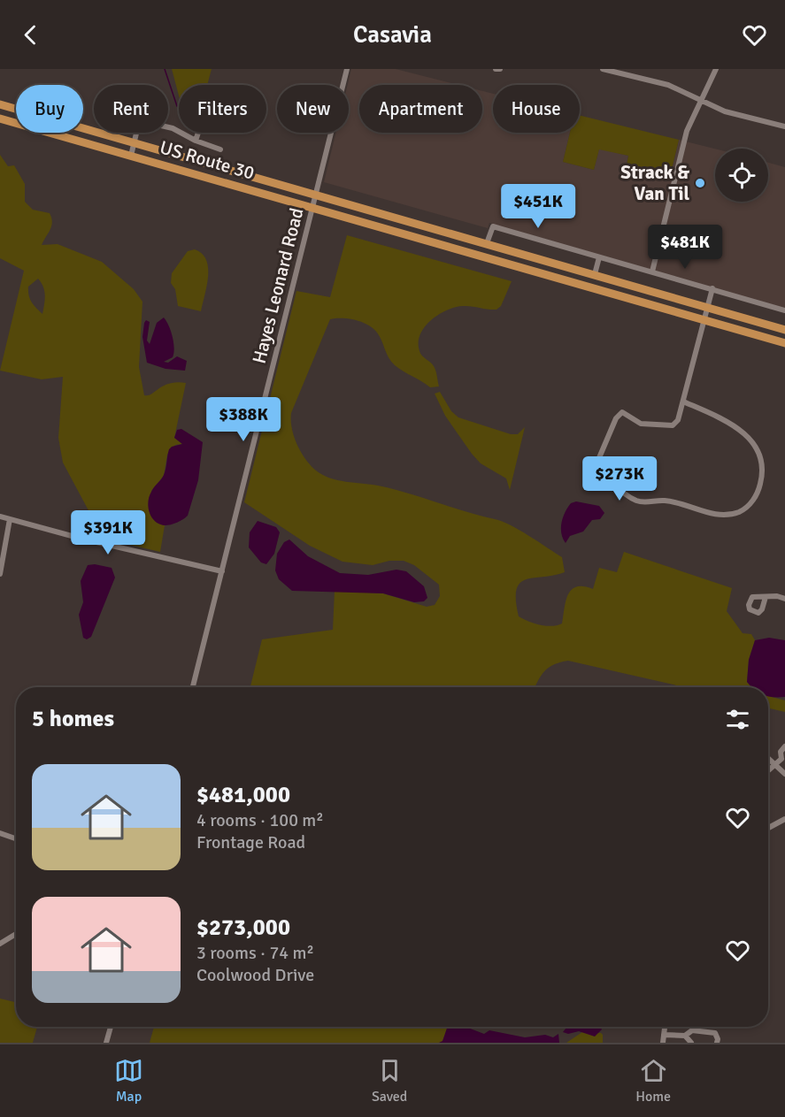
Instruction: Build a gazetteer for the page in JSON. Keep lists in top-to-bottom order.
{
  "streets": {
    "highway": ["US Route 30"],
    "street": ["Hayes Leonard Road"]
  },
  "crossings": [
    ["US Route 30", "Hayes Leonard Road"]
  ],
  "places": ["Strack & Van Til"],
  "page": {
    "header": "Casavia",
    "chip": [
      "Buy",
      "Rent",
      "Filters",
      "New",
      "Apartment",
      "House"
    ],
    "price": [
      "$451K",
      "$481K",
      "$388K",
      "$273K",
      "$391K"
    ],
    "heading": "5 homes",
    "list": [
      {
        "name": "$481,000",
        "note": "4 rooms · 100 m² · Frontage Road"
      },
      {
        "name": "$273,000",
        "note": "3 rooms · 74 m² · Coolwood Drive"
      }
    ],
    "tabs": ["Map", "Saved", "Home"]
  }
}
